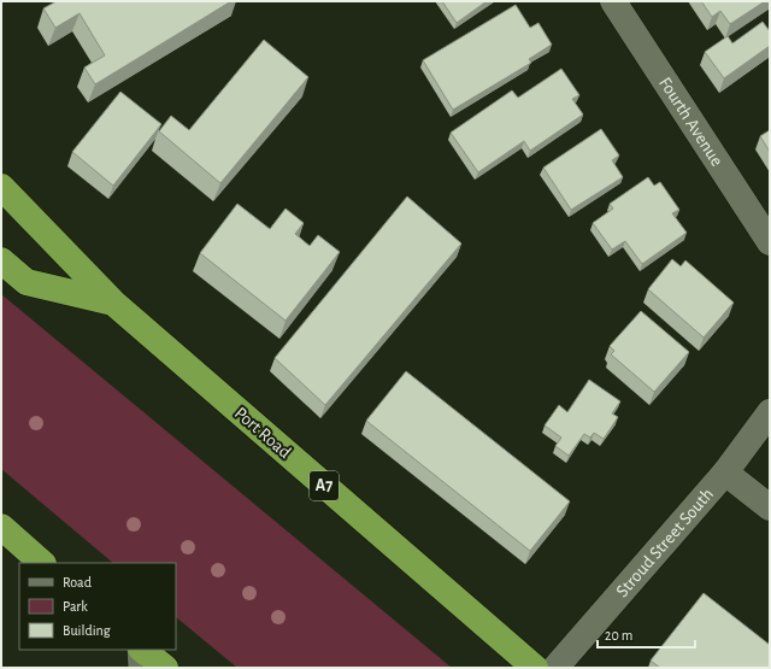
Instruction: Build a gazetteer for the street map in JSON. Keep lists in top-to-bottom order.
{
  "streets": {
    "highway": ["Port Road", "A7"],
    "street": ["Fourth Avenue", "Stroud Street South"]
  },
  "legend": ["Road", "Park", "Building"],
  "scale_bar": "20 m"
}
